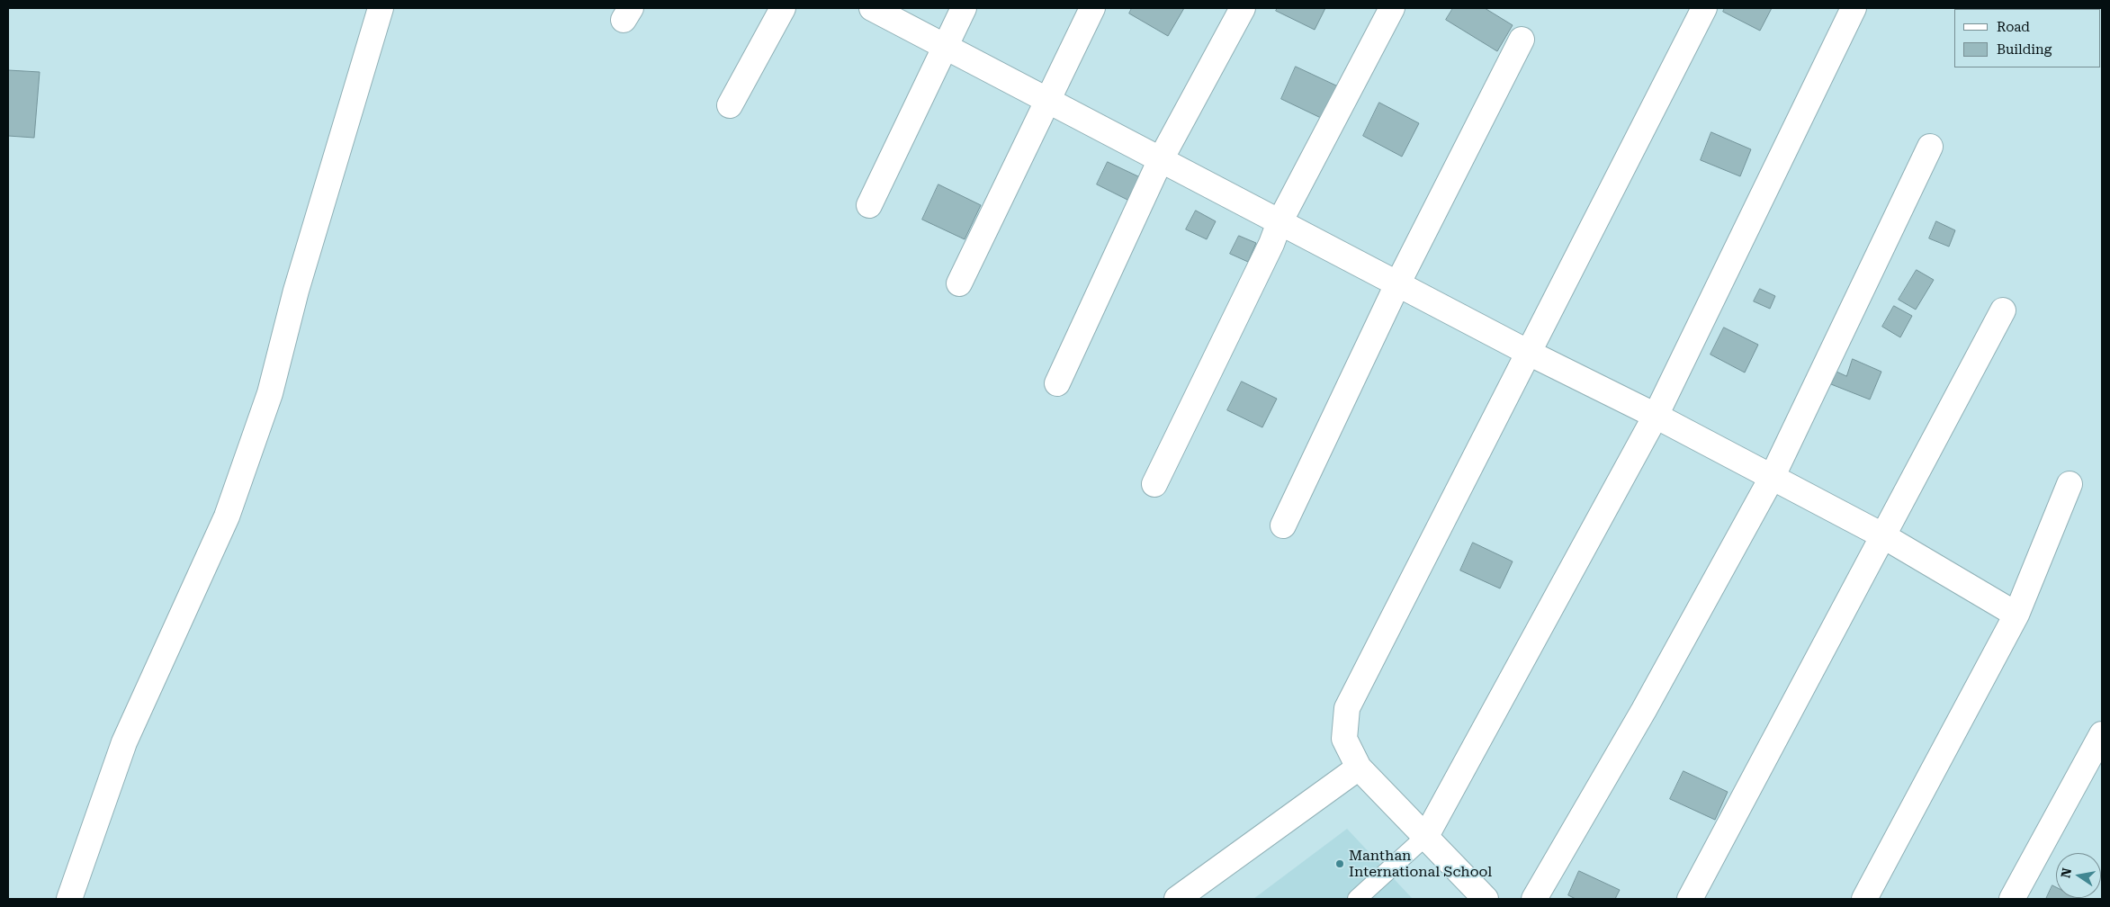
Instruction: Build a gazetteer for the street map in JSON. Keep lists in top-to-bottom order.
{
  "places": ["Manthan International School"],
  "legend": ["Road", "Building"],
  "north": "left"
}
